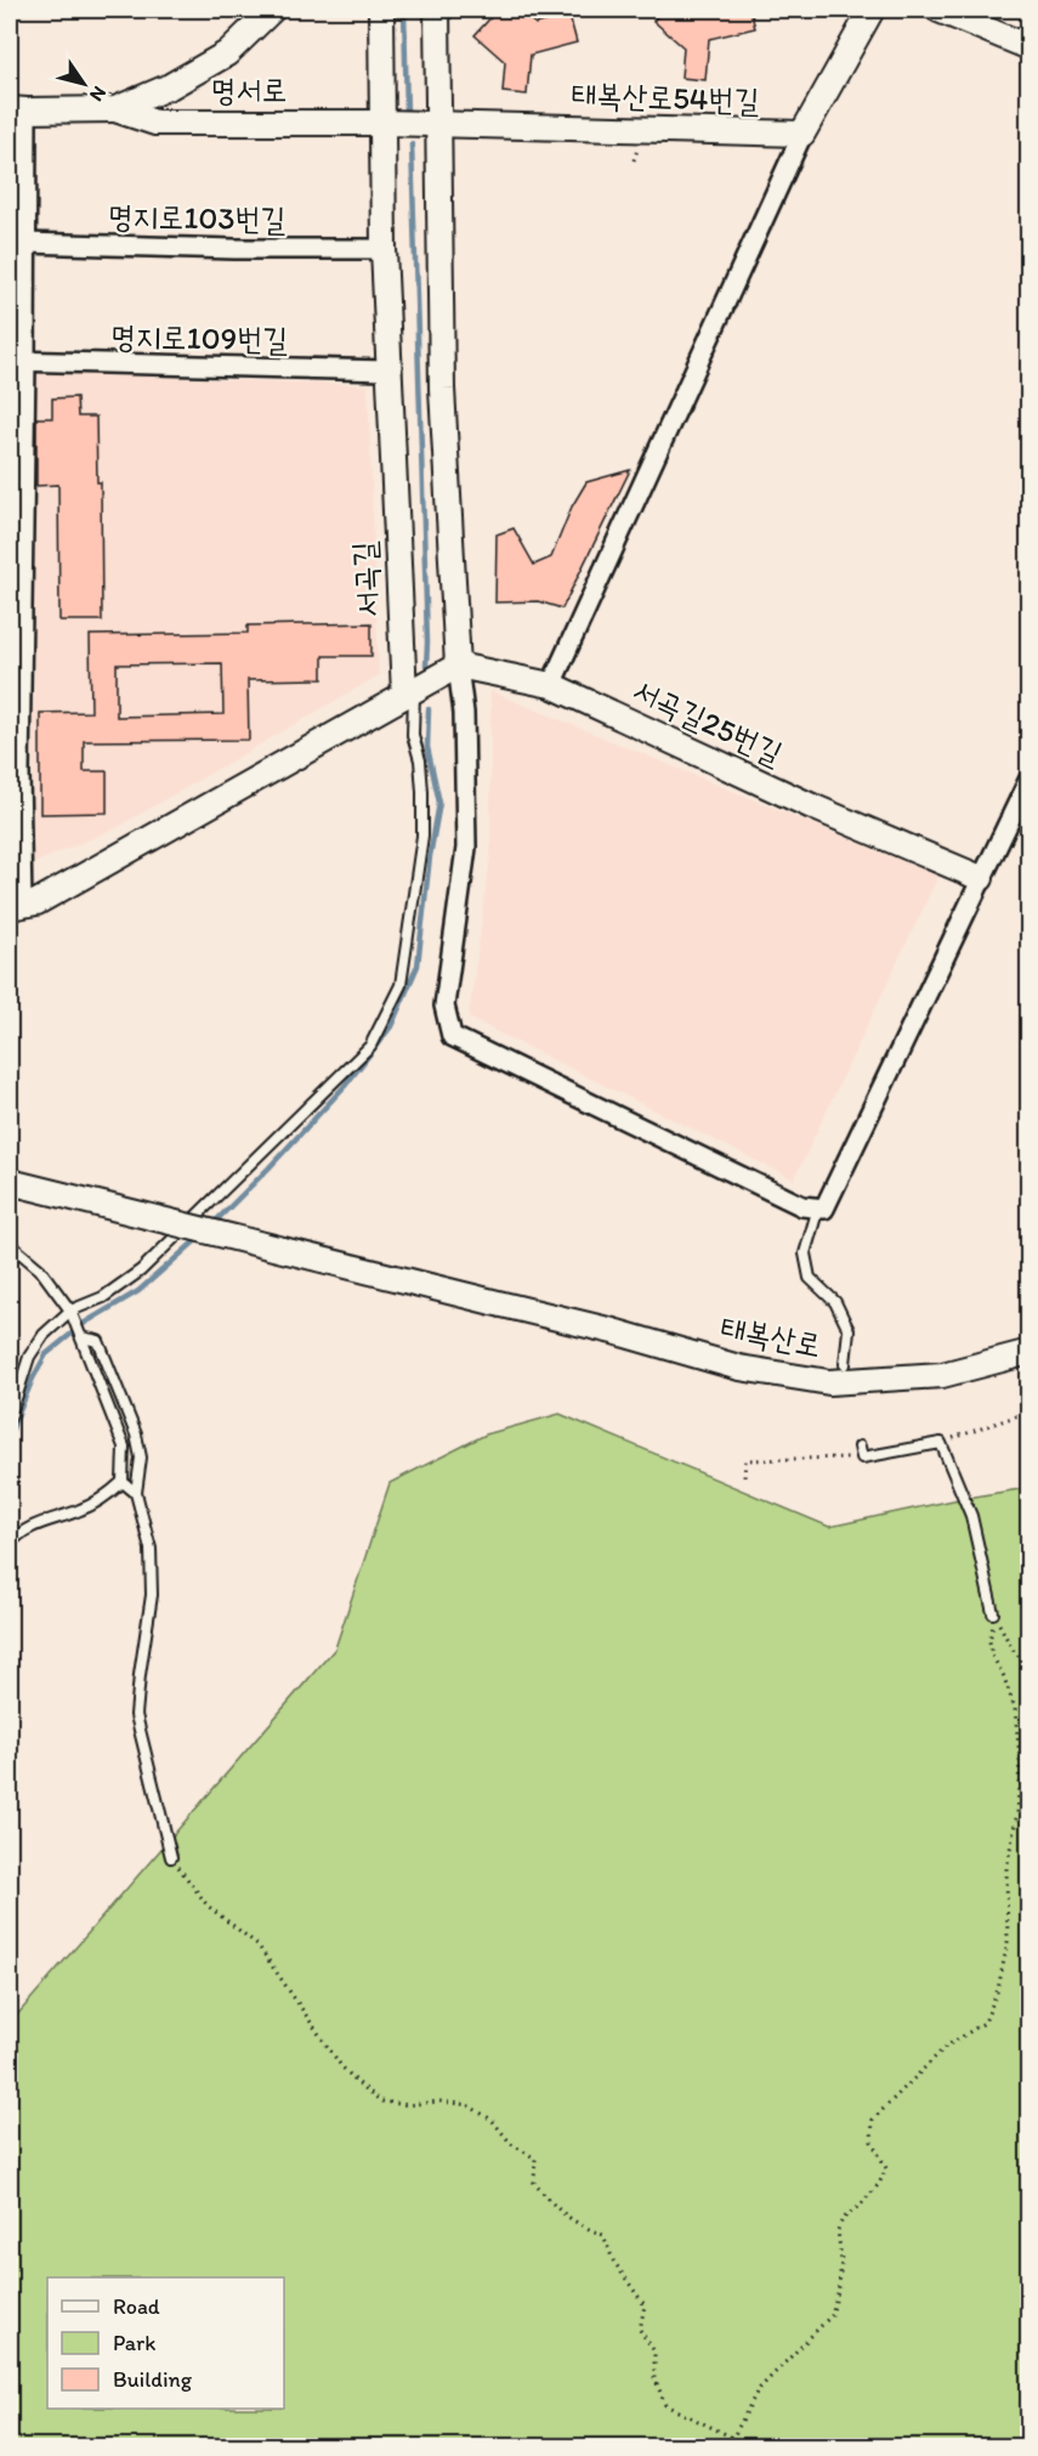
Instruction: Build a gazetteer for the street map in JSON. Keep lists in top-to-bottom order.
{
  "streets": {
    "street": [
      "명서로",
      "태복산로54번길",
      "명지로103번길",
      "명지로109번길",
      "서곡길",
      "서곡길25번길",
      "태복산로"
    ]
  },
  "crossings": [
    ["명서로", "태복산로54번길"],
    ["명서로", "서곡길"],
    ["태복산로54번길", "서곡길"],
    ["명지로103번길", "서곡길"],
    ["명지로109번길", "서곡길"]
  ],
  "legend": ["Road", "Park", "Building"],
  "north": "bottom right"
}
